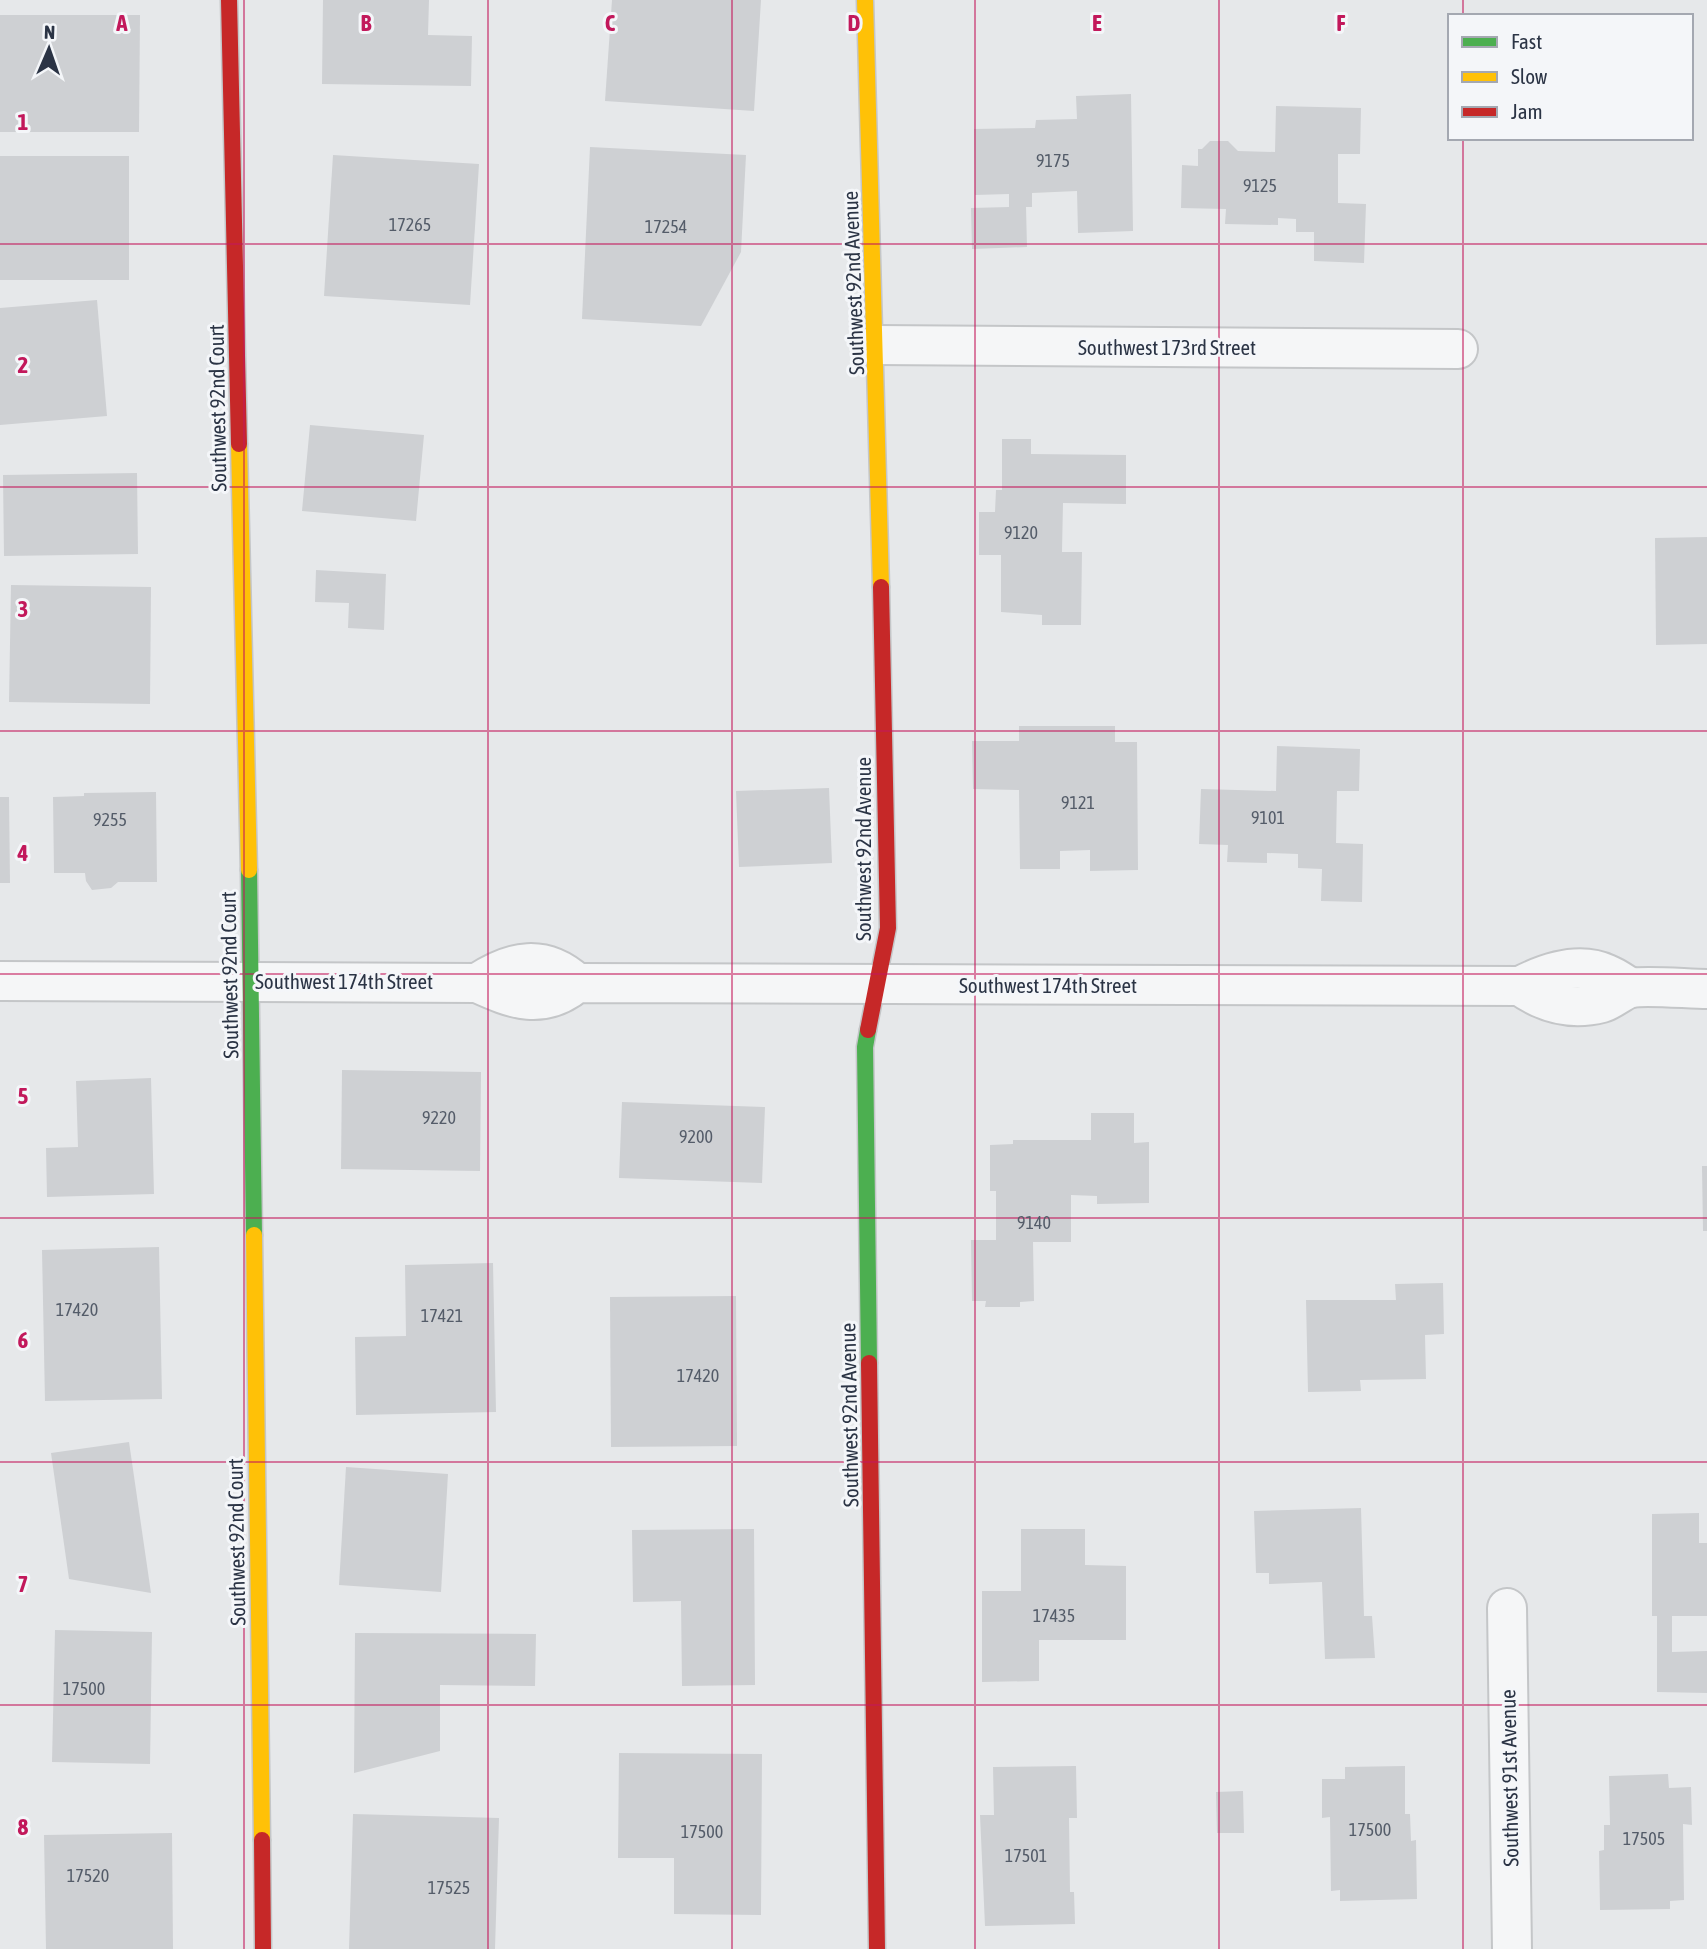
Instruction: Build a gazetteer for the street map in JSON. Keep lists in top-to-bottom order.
{
  "streets": {
    "street": [
      "Southwest 92nd Avenue",
      "Southwest 173rd Street",
      "Southwest 92nd Court",
      "Southwest 174th Street",
      "Southwest 91st Avenue"
    ]
  },
  "crossings": [
    ["Southwest 92nd Avenue", "Southwest 173rd Street"],
    ["Southwest 92nd Avenue", "Southwest 174th Street"],
    ["Southwest 92nd Court", "Southwest 174th Street"]
  ],
  "house_numbers": [
    "9175",
    "9125",
    "17265",
    "17254",
    "9120",
    "9121",
    "9101",
    "9255",
    "9220",
    "9200",
    "9140",
    "17420",
    "17421",
    "17420",
    "17435",
    "17500",
    "17500",
    "17500",
    "17505",
    "17501",
    "17520",
    "17525"
  ],
  "legend": ["Fast", "Slow", "Jam"],
  "north": "top",
  "grid": {
    "columns": [
      "A",
      "B",
      "C",
      "D",
      "E",
      "F"
    ],
    "rows": [
      "1",
      "2",
      "3",
      "4",
      "5",
      "6",
      "7",
      "8"
    ]
  }
}
